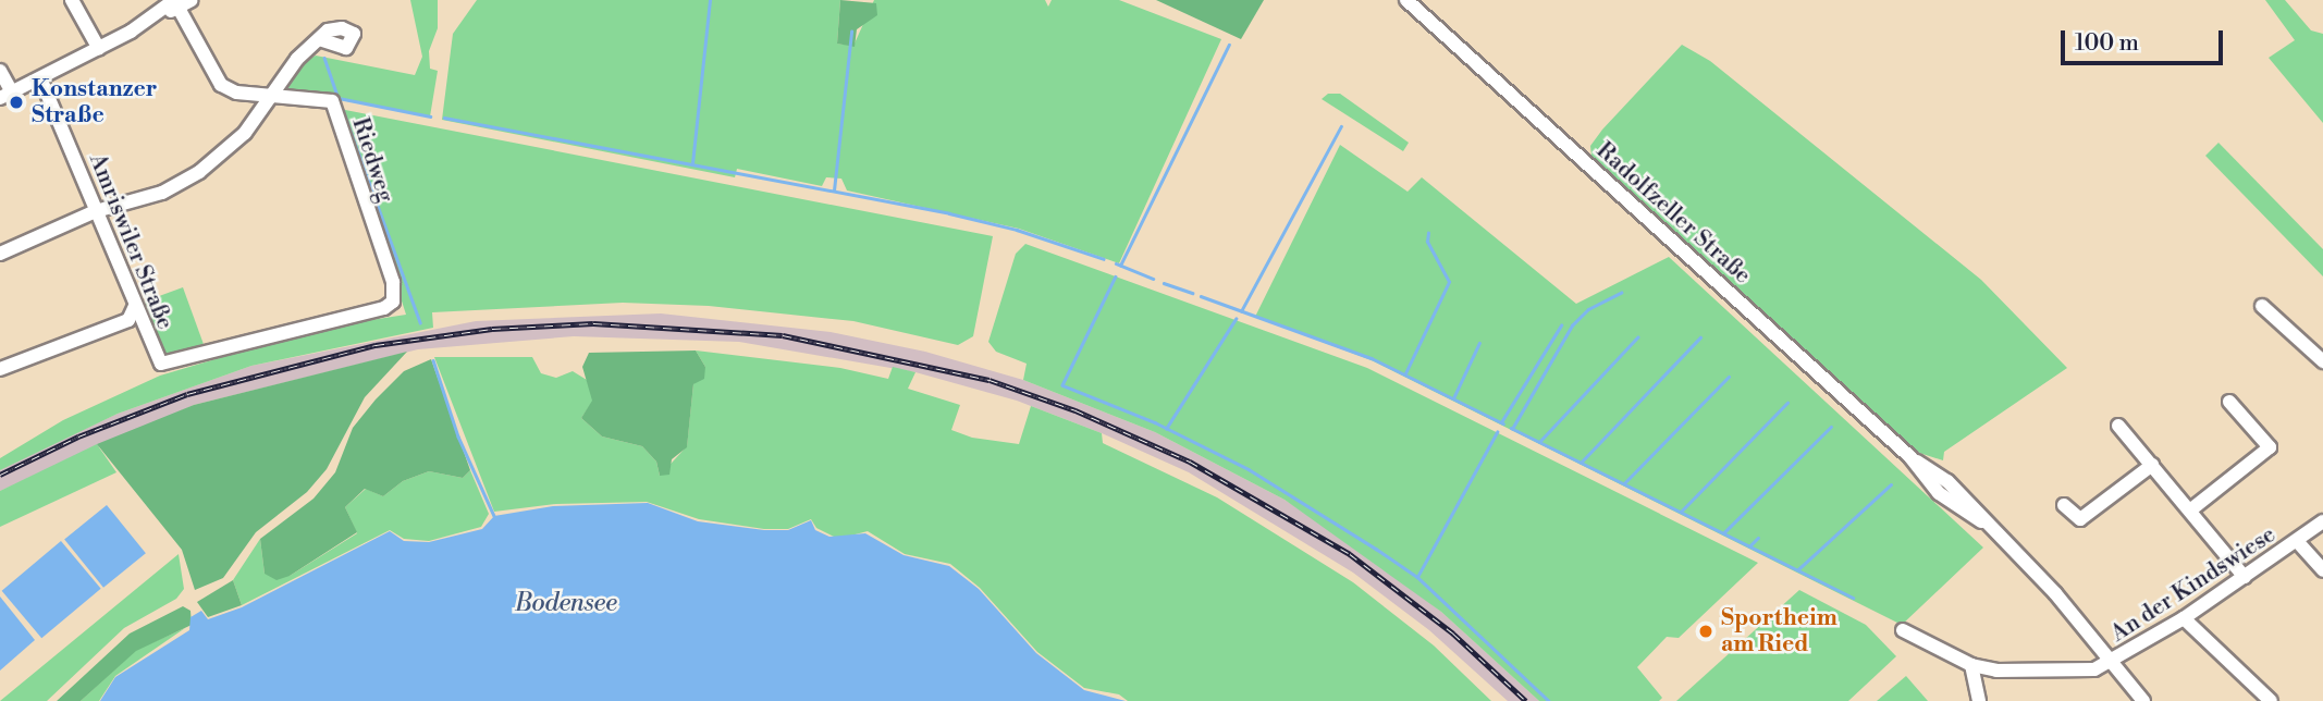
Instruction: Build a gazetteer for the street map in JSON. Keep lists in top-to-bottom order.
{
  "streets": {
    "street": [
      "Riedweg",
      "Radolfzeller Straße",
      "Amriswiler Straße",
      "An der Kindswiese"
    ]
  },
  "crossings": [
    ["Riedweg", "Amriswiler Straße"],
    ["Radolfzeller Straße", "An der Kindswiese"]
  ],
  "water": ["Bodensee"],
  "places": ["Konstanzer Straße", "Sportheim am Ried"],
  "scale_bar": "100 m"
}
